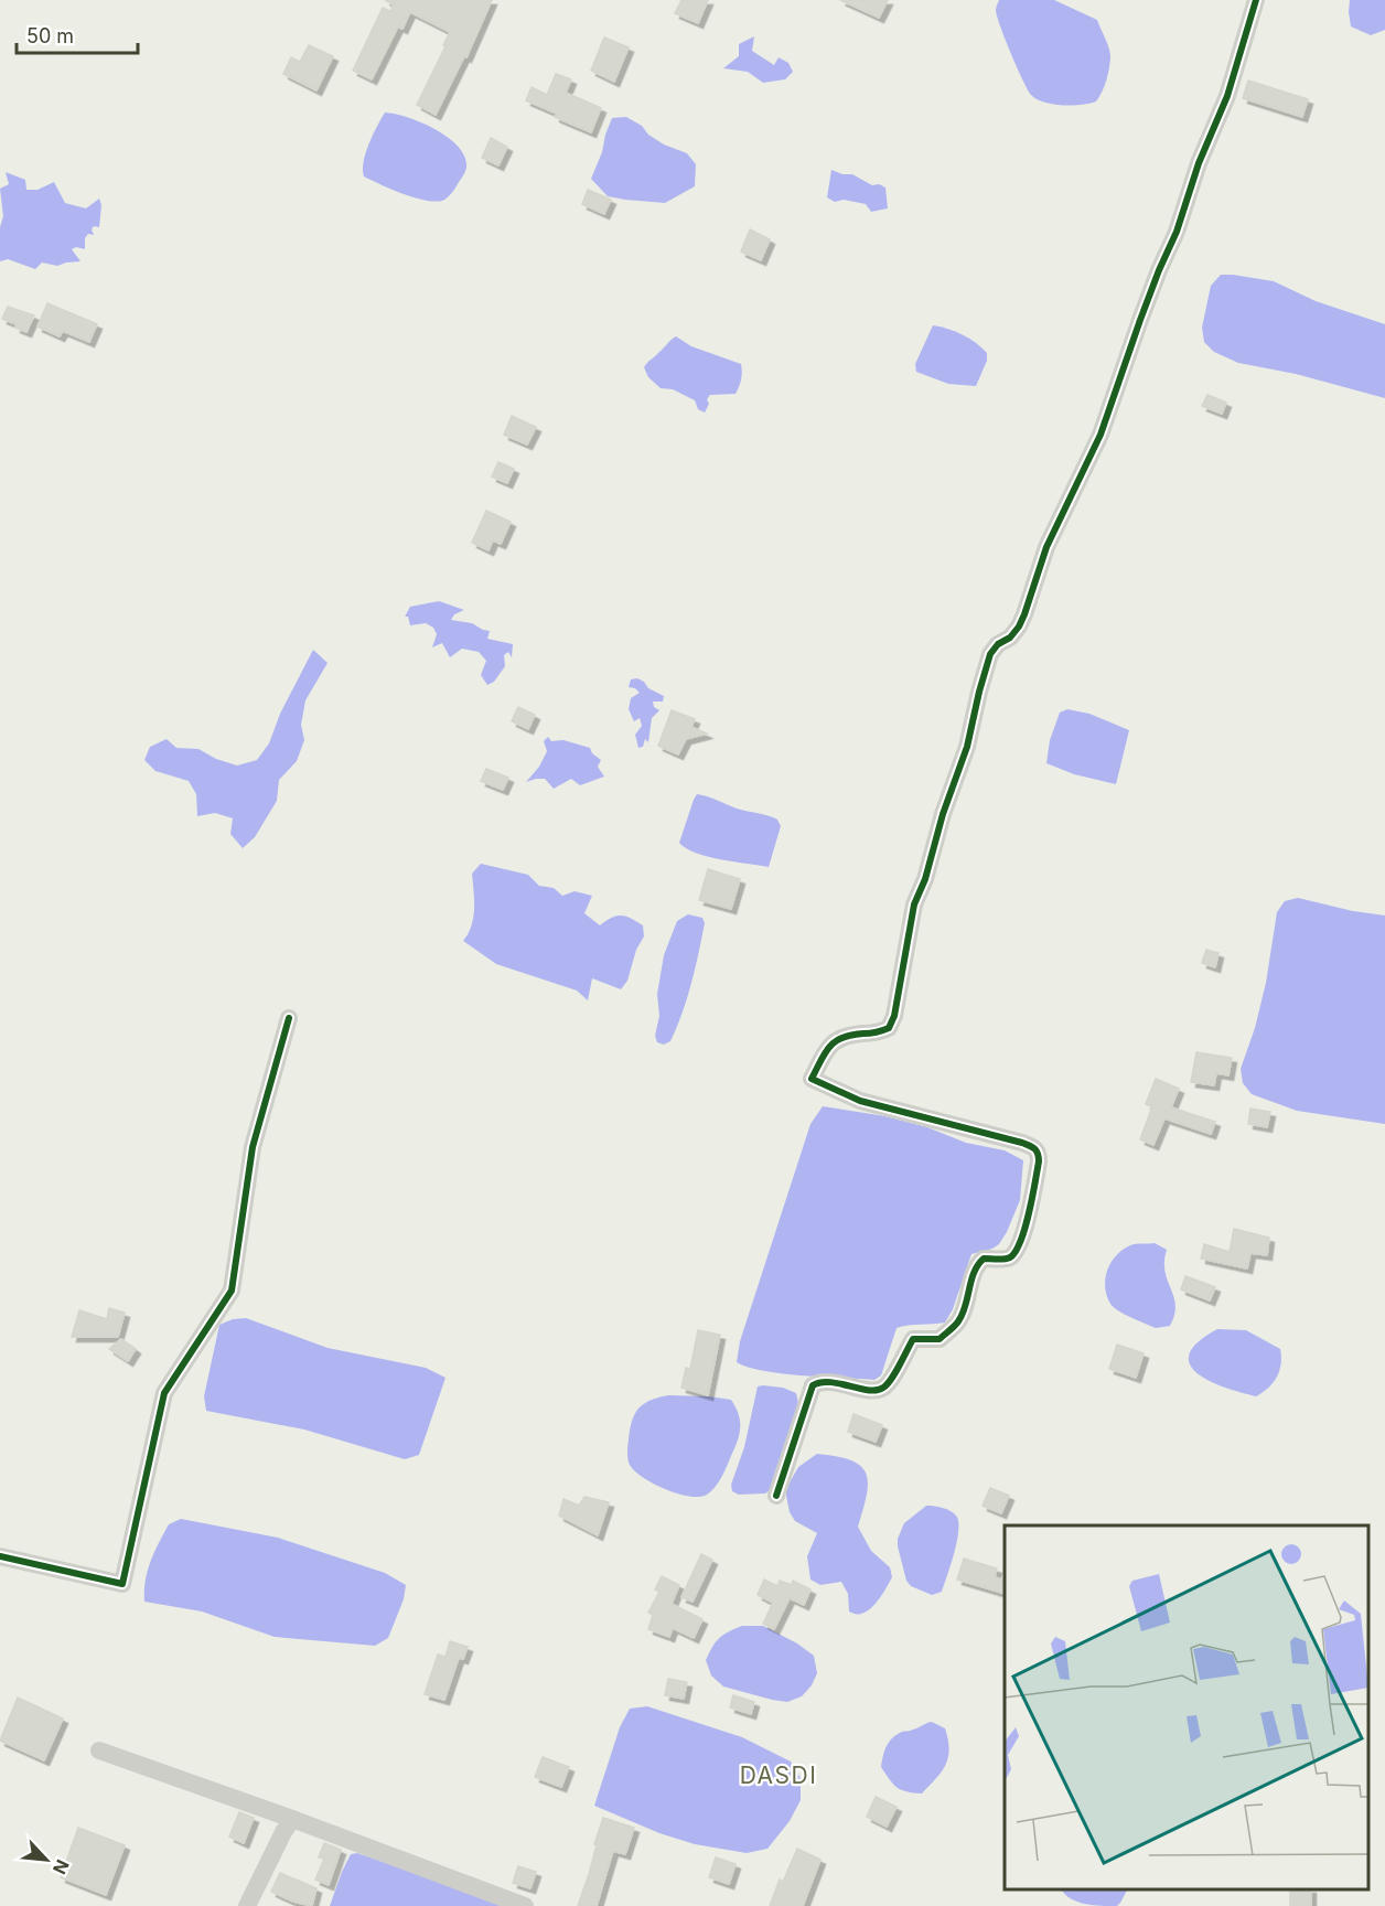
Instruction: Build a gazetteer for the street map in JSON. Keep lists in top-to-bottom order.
{
  "districts": ["DASDI"],
  "scale_bar": "50 m",
  "north": "bottom right"
}
